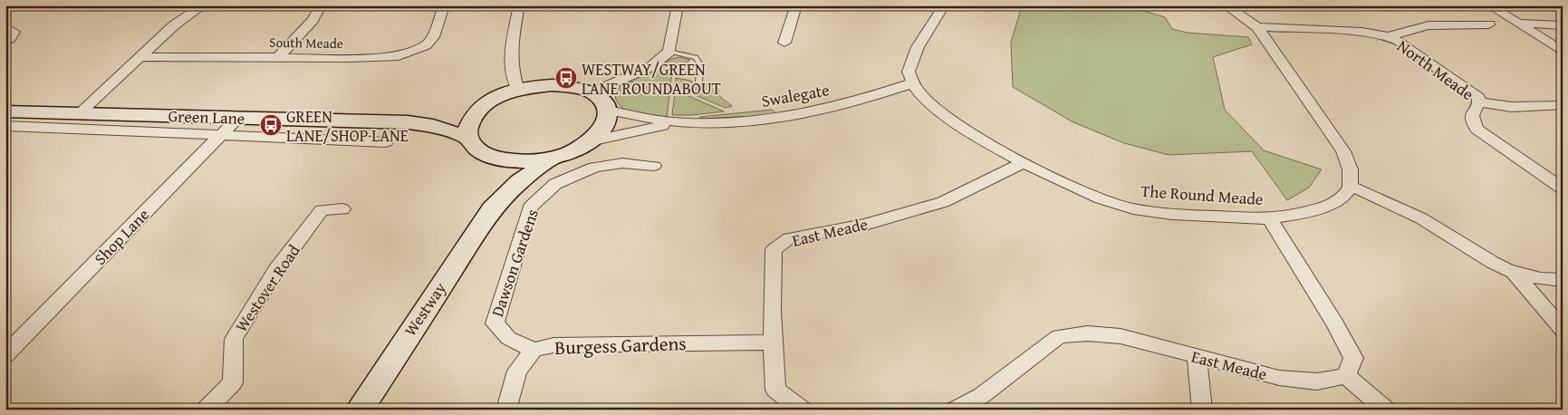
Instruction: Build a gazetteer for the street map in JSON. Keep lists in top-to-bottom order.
{
  "streets": {
    "main road": ["Green Lane", "Westway"],
    "street": [
      "South Meade",
      "North Meade",
      "Swalegate",
      "The Round Meade",
      "East Meade",
      "Shop Lane",
      "Dawson Gardens",
      "Westover Road",
      "Burgess Gardens"
    ]
  },
  "crossings": [
    ["Swalegate", "The Round Meade"],
    ["Green Lane", "Shop Lane"],
    ["The Round Meade", "East Meade"],
    ["East Meade", "Burgess Gardens"],
    ["Dawson Gardens", "Burgess Gardens"]
  ],
  "places": {
    "bus stop": ["WESTWAY/GREEN LANE ROUNDABOUT", "GREEN LANE/SHOP LANE"]
  }
}
